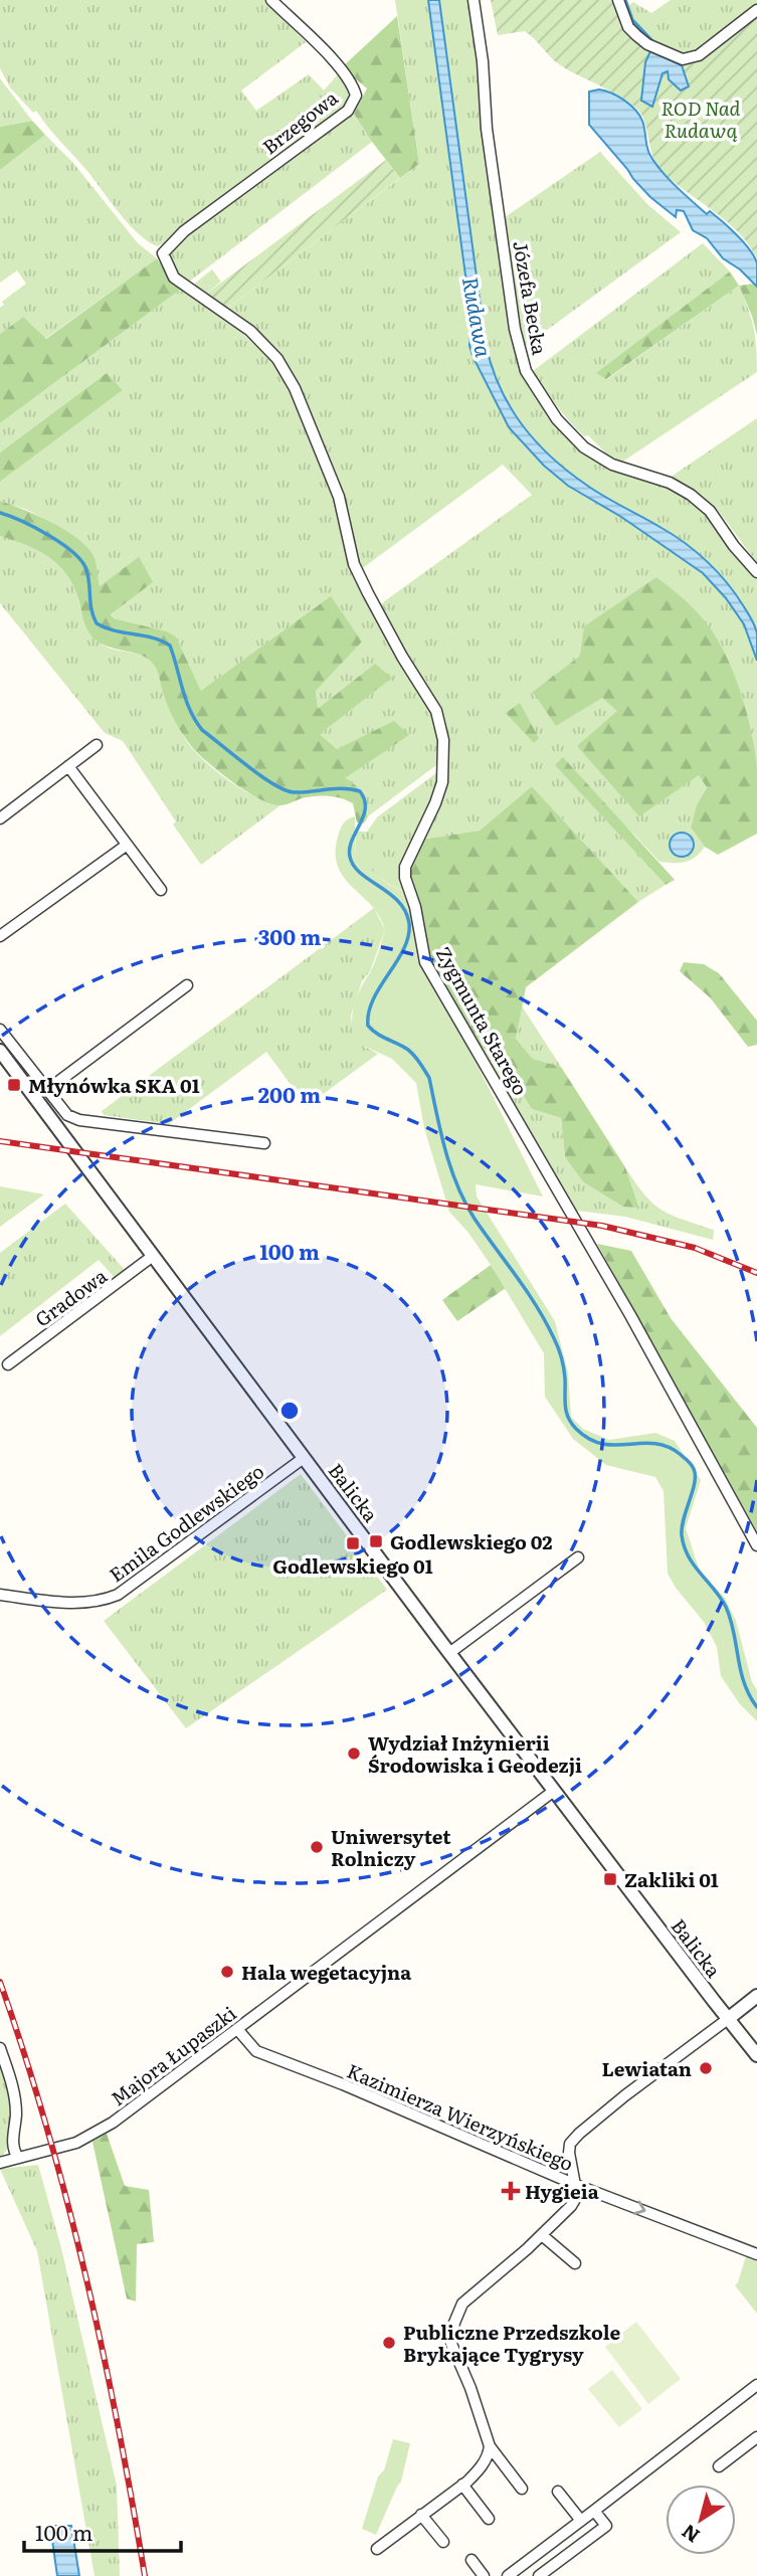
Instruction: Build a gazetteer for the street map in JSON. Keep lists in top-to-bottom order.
{
  "streets": {
    "street": [
      "Brzegowa",
      "Józefa Becka",
      "Zygmunta Starego",
      "Gradowa",
      "Balicka",
      "Emila Godlewskiego",
      "Majora Łupaszki",
      "Kazimierza Wierzyńskiego"
    ]
  },
  "crossings": [
    ["Brzegowa", "Zygmunta Starego"],
    ["Gradowa", "Balicka"],
    ["Balicka", "Emila Godlewskiego"],
    ["Balicka", "Majora Łupaszki"],
    ["Majora Łupaszki", "Kazimierza Wierzyńskiego"]
  ],
  "water": ["Rudawa"],
  "parks": ["ROD Nad Rudawą"],
  "places": {
    "transit": [
      "Młynówka SKA 01",
      "Godlewskiego 02",
      "Godlewskiego 01",
      "Zakliki 01"
    ],
    "other": [
      "Wydział Inżynierii Środowiska i Geodezji",
      "Uniwersytet Rolniczy",
      "Hala wegetacyjna",
      "Lewiatan",
      "Publiczne Przedszkole Brykające Tygrysy"
    ],
    "health": ["Hygieia"]
  },
  "scale_bar": "100 m",
  "north": "bottom left",
  "rings": ["300 m", "200 m", "100 m"]
}
